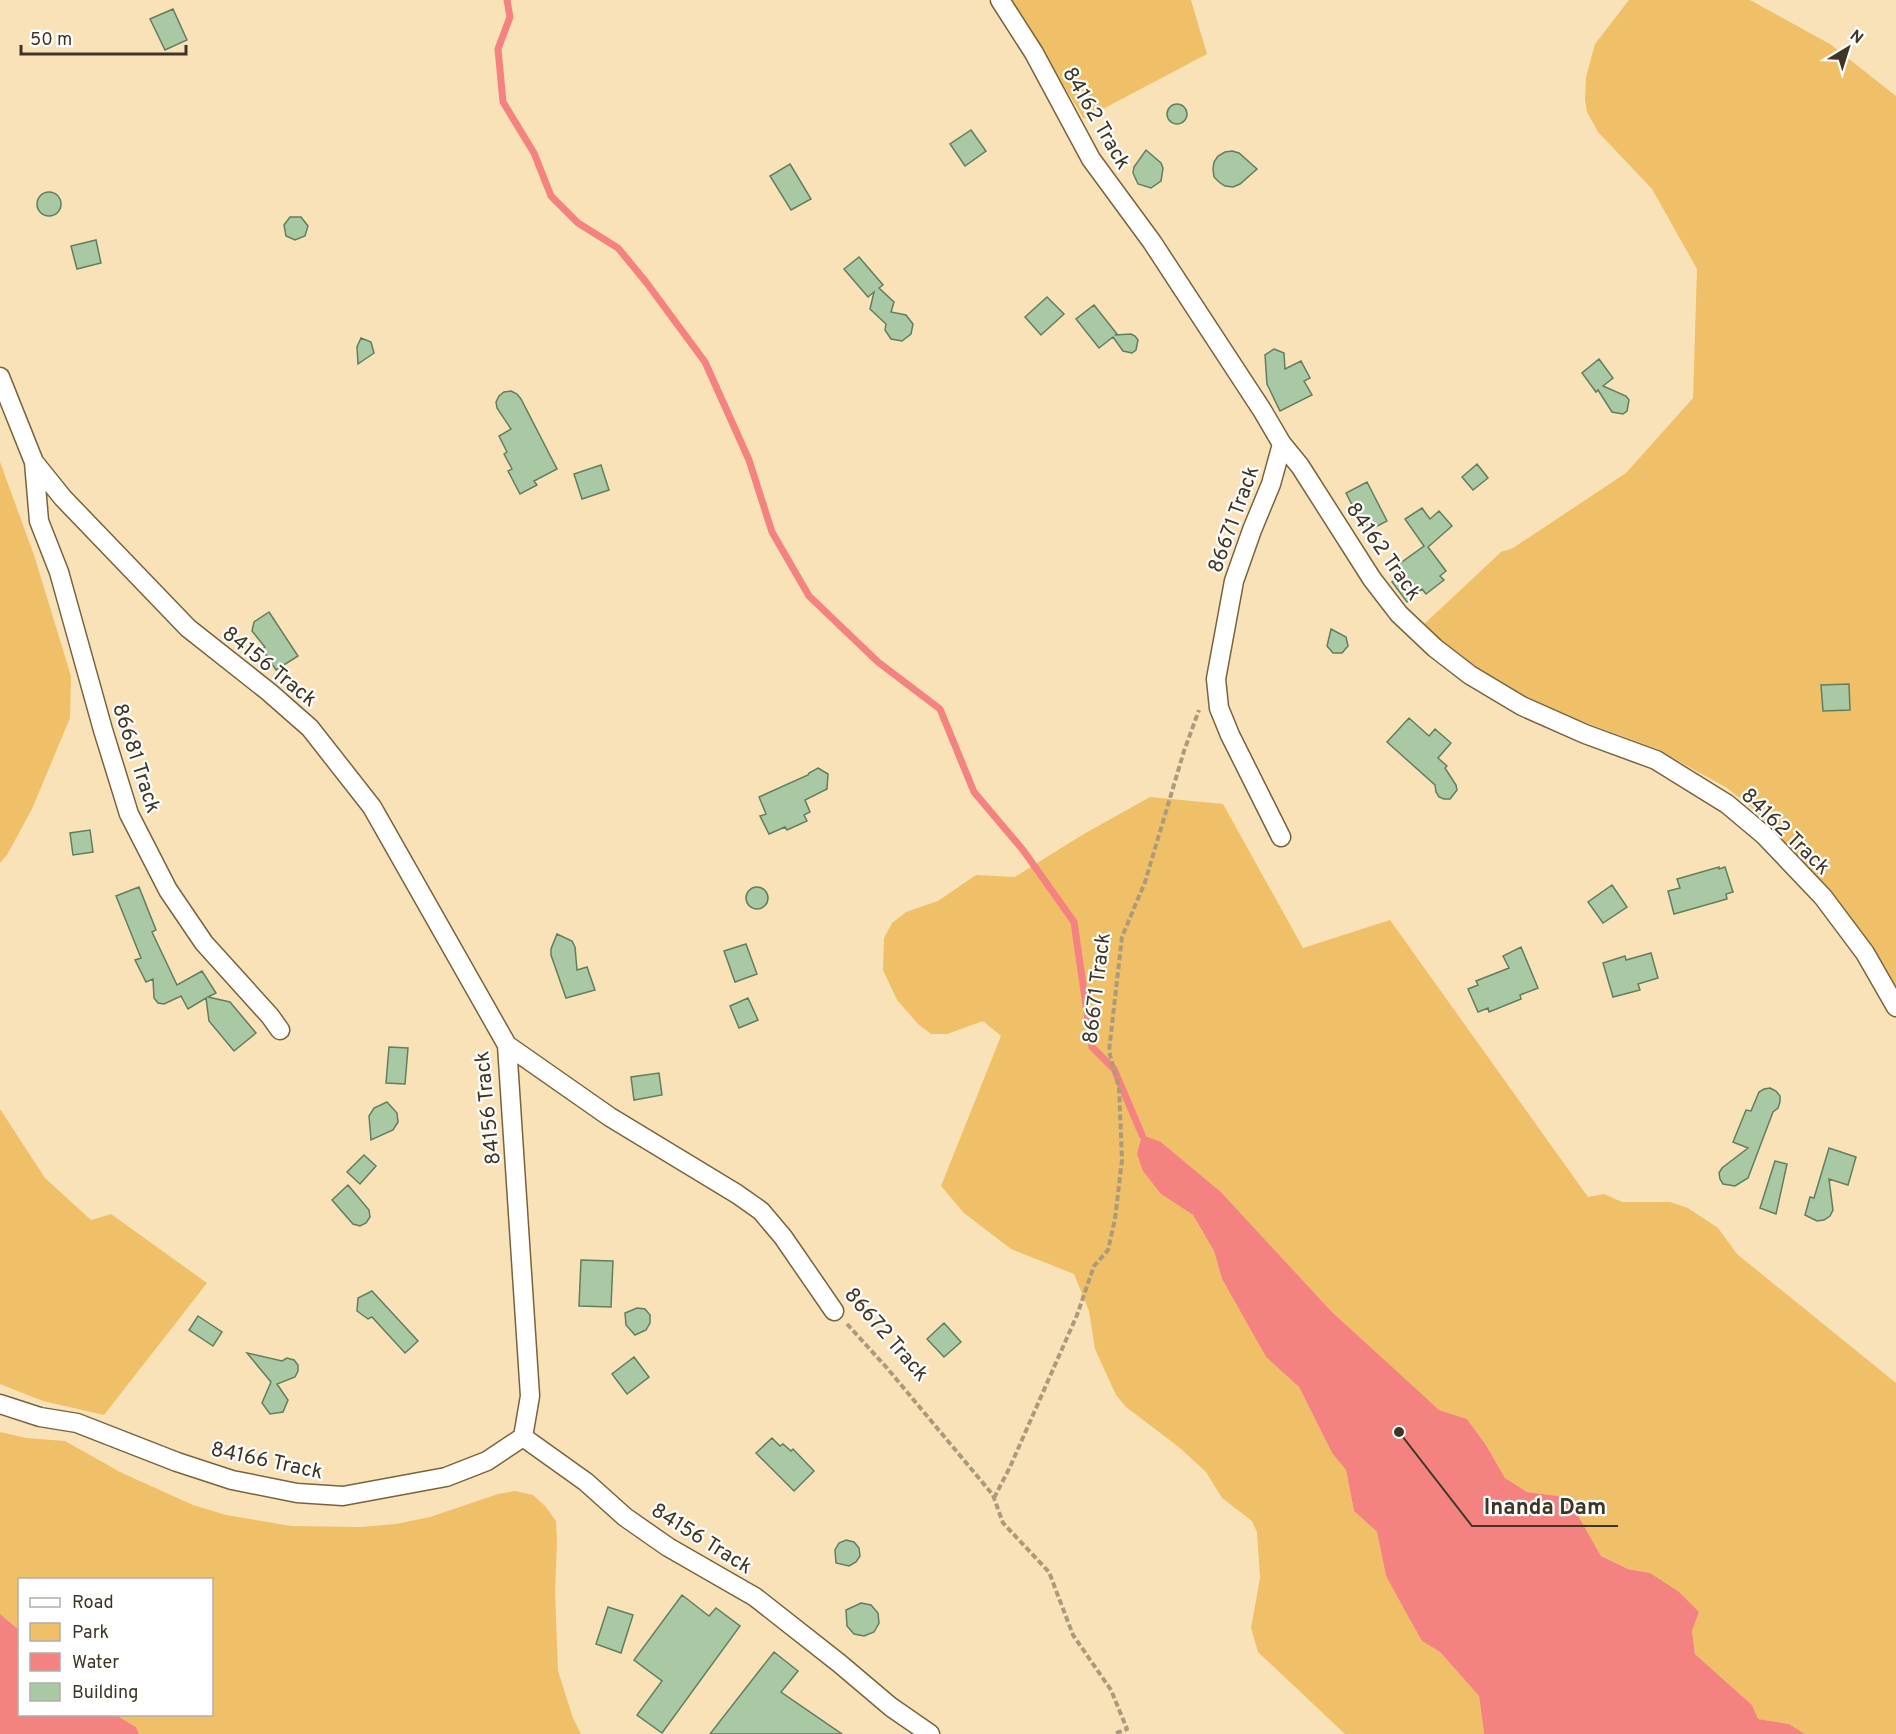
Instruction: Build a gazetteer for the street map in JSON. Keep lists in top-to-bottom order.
{
  "streets": {
    "street": [
      "84162 Track",
      "86671 Track",
      "84156 Track",
      "86681 Track",
      "86672 Track",
      "84166 Track"
    ]
  },
  "crossings": [
    ["84162 Track", "86671 Track"],
    ["86671 Track", "86672 Track"],
    ["84156 Track", "86681 Track"],
    ["84156 Track", "86672 Track"],
    ["84156 Track", "84166 Track"]
  ],
  "places": ["Inanda Dam"],
  "legend": [
    "Road",
    "Park",
    "Water",
    "Building"
  ],
  "scale_bar": "50 m",
  "north": "top right"
}
